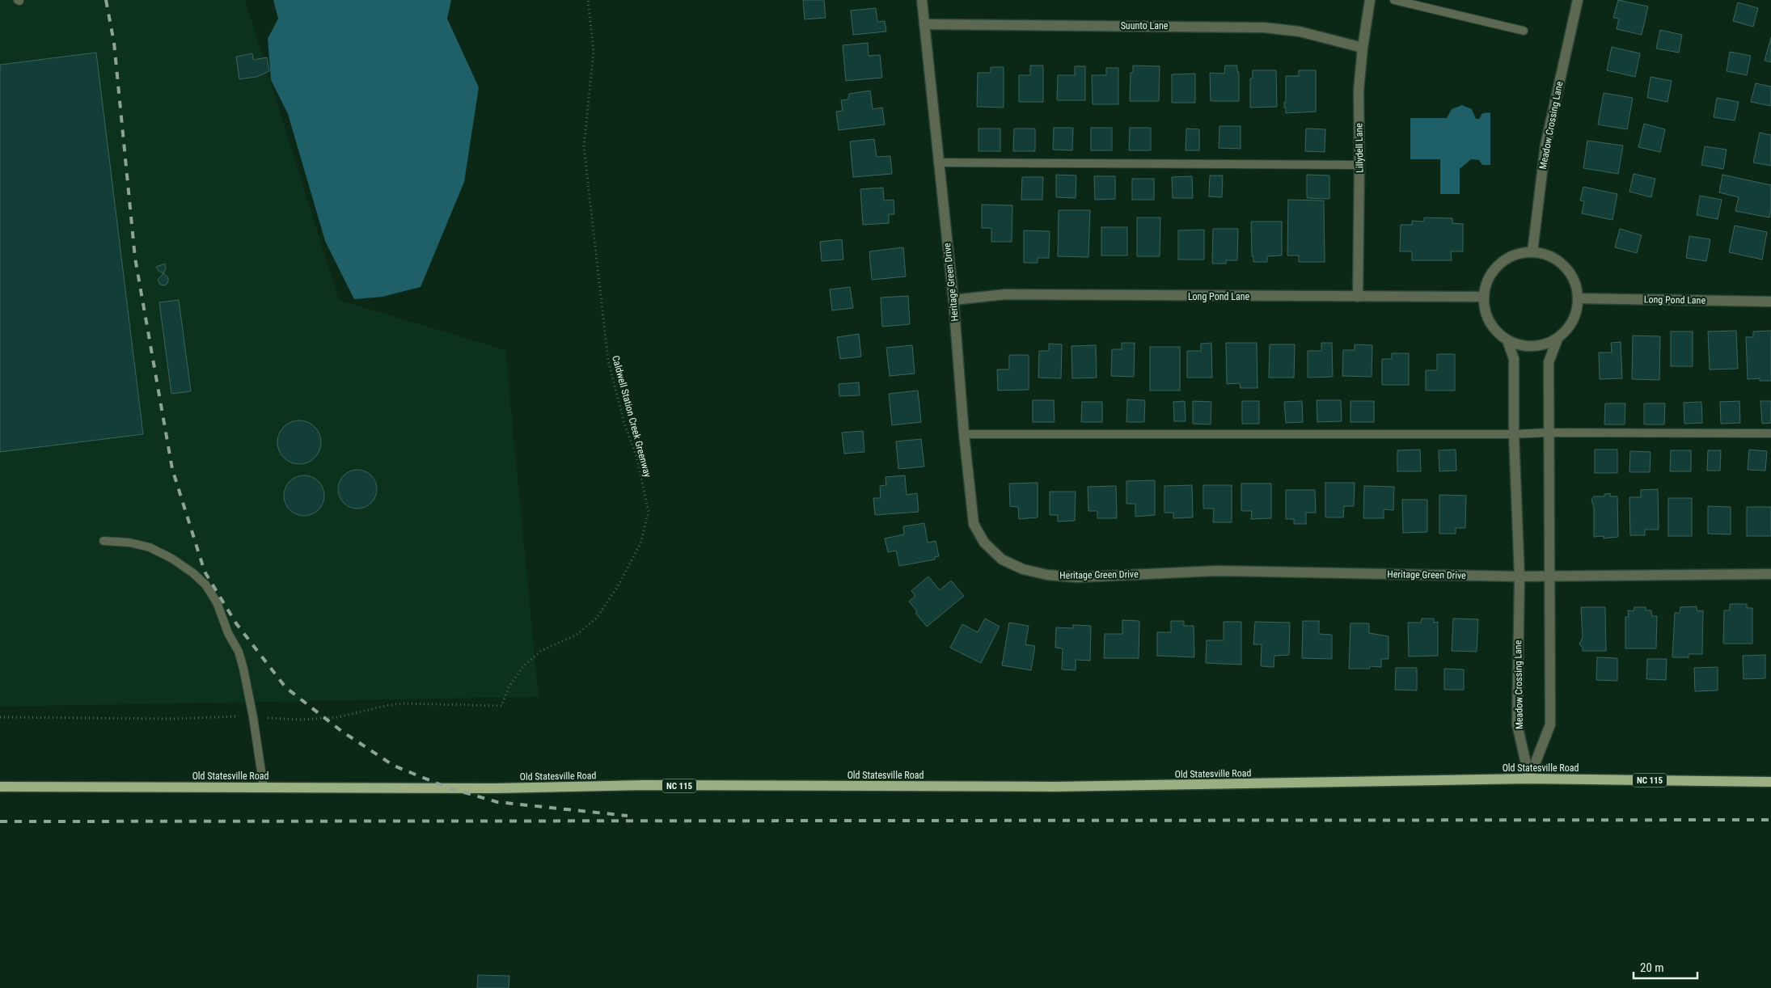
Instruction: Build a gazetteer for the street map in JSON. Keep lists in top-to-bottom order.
{
  "streets": {
    "main road": ["Old Statesville Road", "NC 115"],
    "street": [
      "Suunto Lane",
      "Meadow Crossing Lane",
      "Lillydell Lane",
      "Heritage Green Drive",
      "Long Pond Lane"
    ],
    "path": ["Caldwell Station Creek Greenway"]
  },
  "crossings": [
    ["Suunto Lane", "Lillydell Lane"],
    ["Suunto Lane", "Heritage Green Drive"],
    ["Meadow Crossing Lane", "Heritage Green Drive"],
    ["Meadow Crossing Lane", "Long Pond Lane"],
    ["Meadow Crossing Lane", "Old Statesville Road"],
    ["Lillydell Lane", "Long Pond Lane"],
    ["Heritage Green Drive", "Long Pond Lane"]
  ],
  "scale_bar": "20 m"
}
